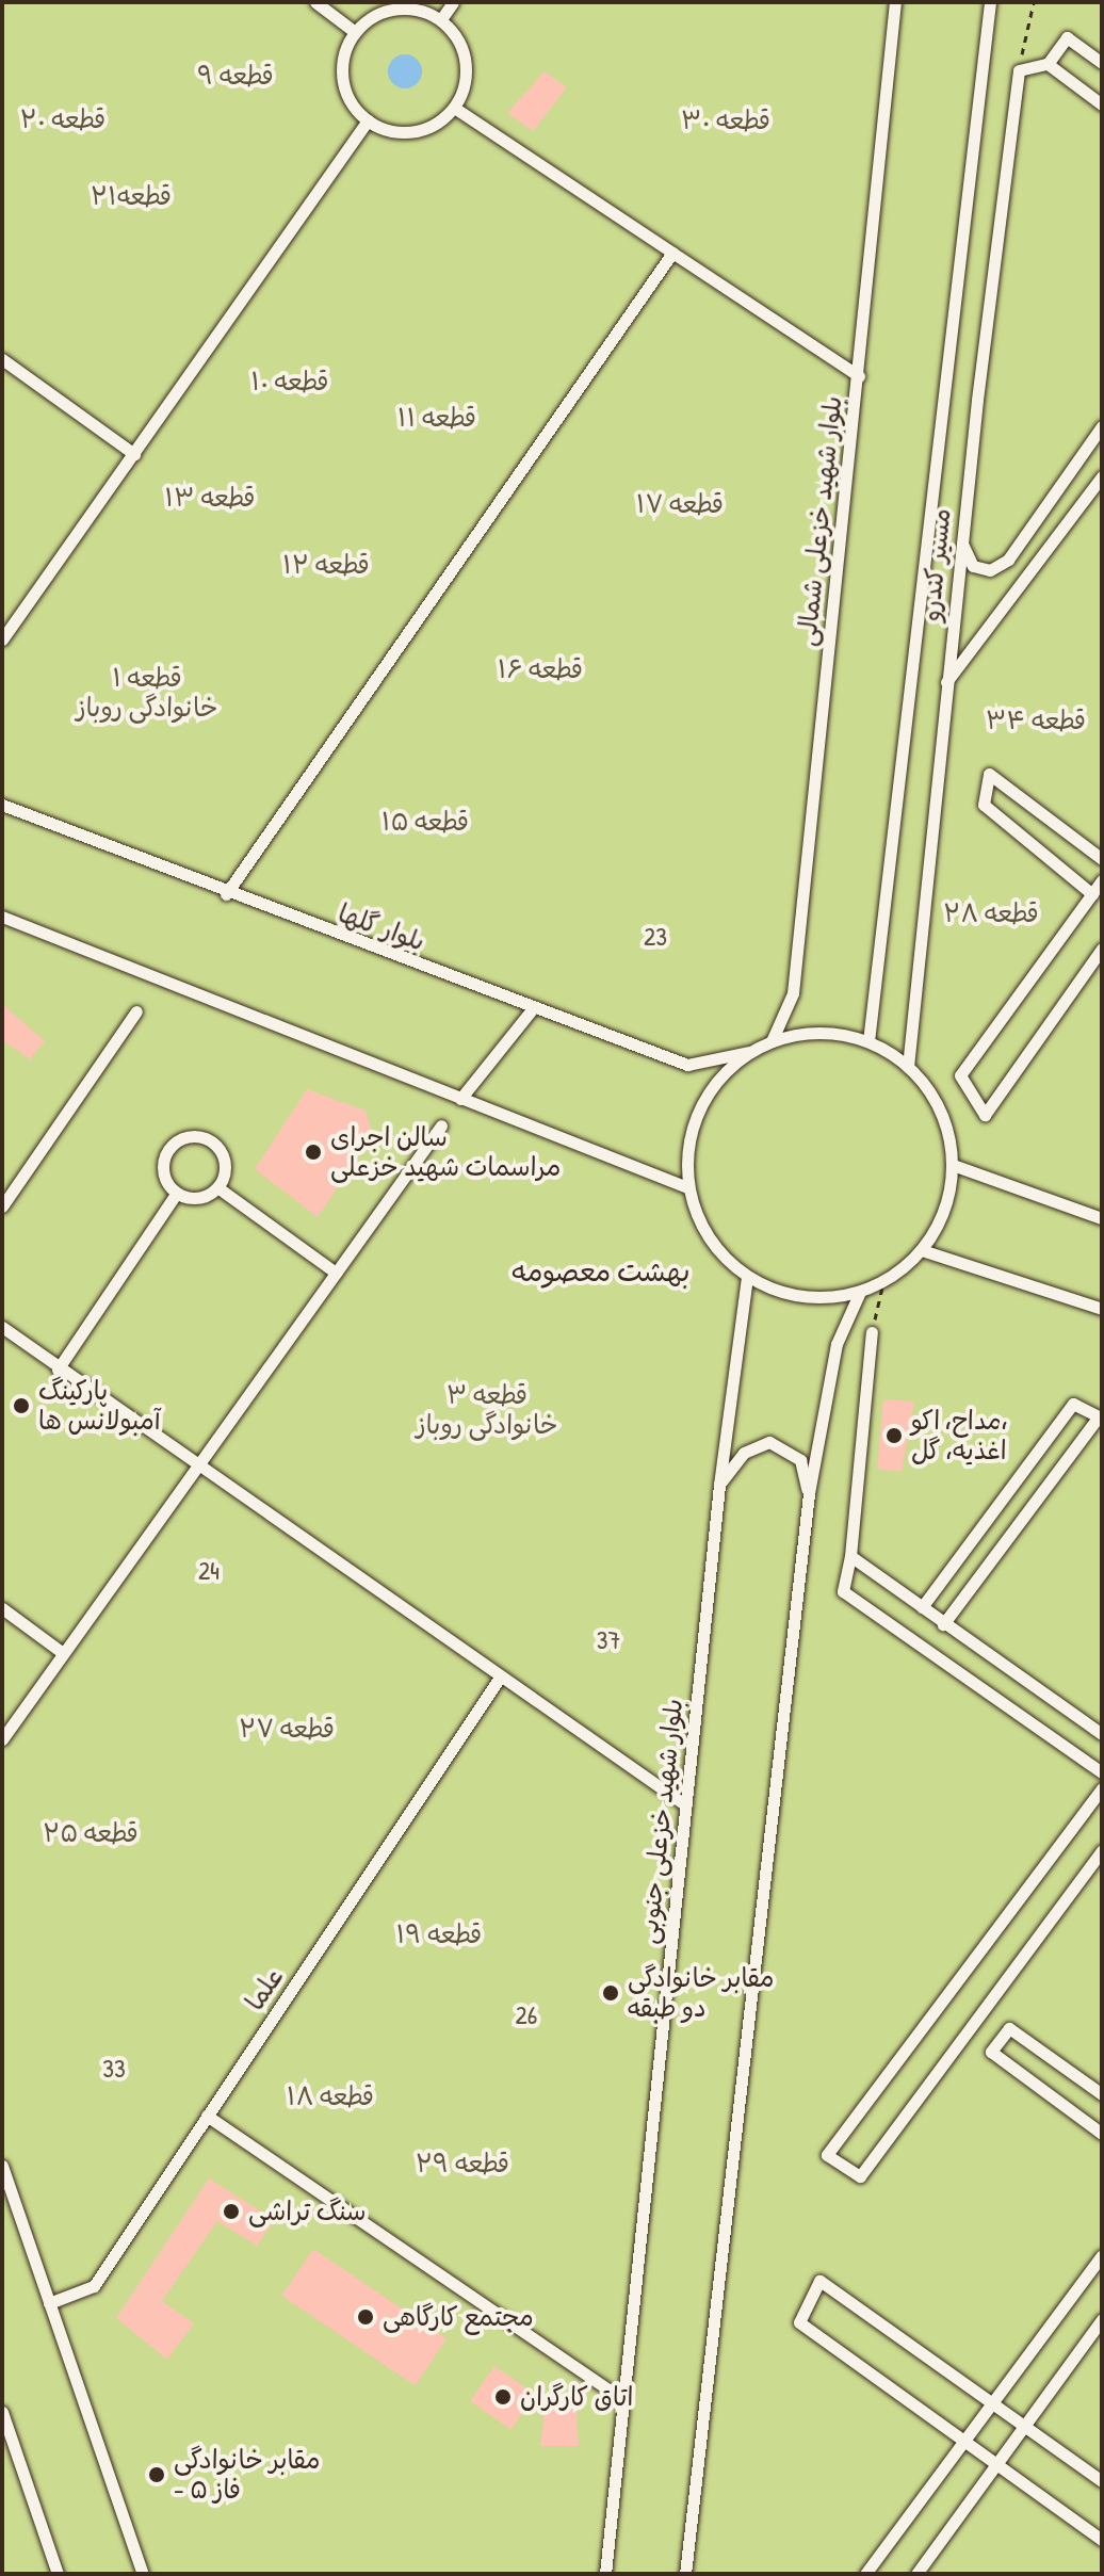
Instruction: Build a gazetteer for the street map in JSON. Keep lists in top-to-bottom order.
{
  "streets": {
    "lane": [
      "بلوار شهید خزعلی شمالی",
      "مسیر کندرو",
      "بلوار گلها",
      "بلوار شهید خزعلی جنوبی",
      "علما"
    ]
  },
  "crossings": [
    ["بلوار شهید خزعلی شمالی", "مسیر کندرو"],
    ["بلوار شهید خزعلی شمالی", "بلوار گلها"],
    ["بلوار شهید خزعلی شمالی", "بلوار شهید خزعلی جنوبی"],
    ["مسیر کندرو", "بلوار گلها"],
    ["مسیر کندرو", "بلوار شهید خزعلی جنوبی"],
    ["بلوار گلها", "بلوار شهید خزعلی جنوبی"]
  ],
  "districts": ["بهشت معصومه"],
  "parks": [
    "قطعه ۹",
    "قطعه ۲۰",
    "قطعه ۳۰",
    "قطعه۲۱",
    "قطعه ۱۰",
    "قطعه ۱۱",
    "قطعه ۱۳",
    "قطعه ۱۷",
    "قطعه ۱۲",
    "قطعه ۱۶",
    "قطعه ۱ خانوادگی روباز",
    "قطعه ۳۴",
    "قطعه ۱۵",
    "قطعه ۲۸",
    "23",
    "قطعه ۳ خانوادگی روباز",
    "24",
    "37",
    "قطعه ۲۷",
    "قطعه ۲۵",
    "قطعه ۱۹",
    "26",
    "33",
    "قطعه ۱۸",
    "قطعه ۲۹"
  ],
  "places": [
    "سالن اجرای مراسمات شهید خزعلی",
    "پارکینگ آمبولانس ها",
    "مداح، اکو، اغذیه، گل",
    "مقابر خانوادگی دو طبقه",
    "سنگ تراشی",
    "مجتمع کارگاهی",
    "اتاق کارگران",
    "مقابر خانوادگی - فاز ۵"
  ]
}
